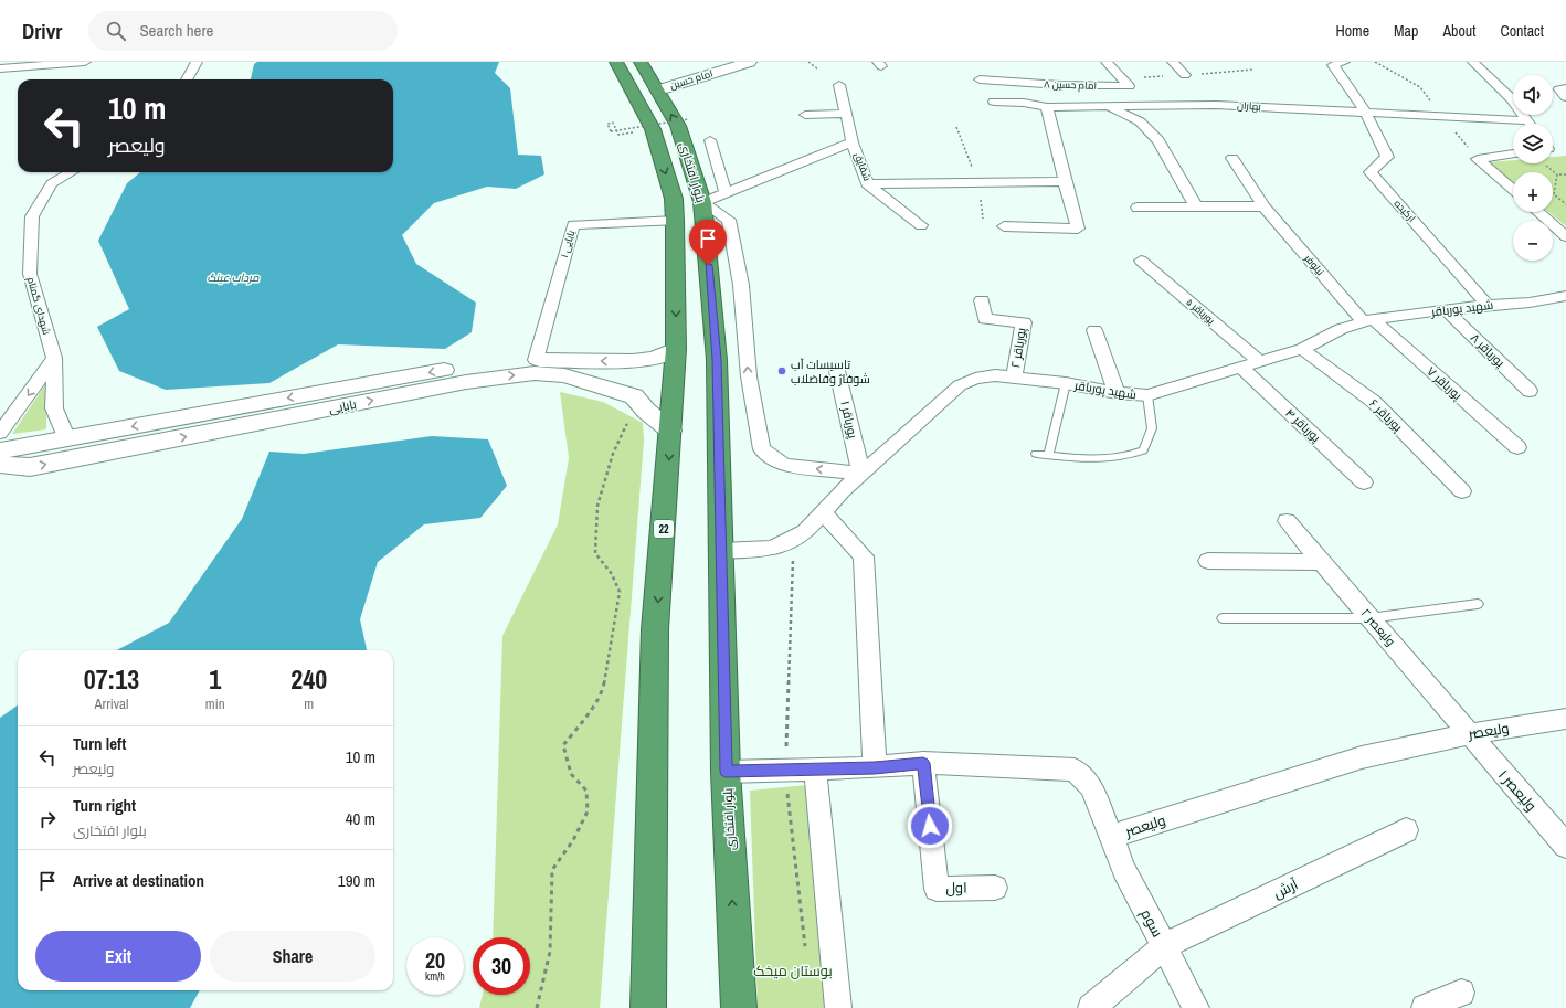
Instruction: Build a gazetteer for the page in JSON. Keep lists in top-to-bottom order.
{
  "streets": {
    "highway": ["بلوار افتخاری", "22"],
    "main road": ["امام حسین", "بابایی"],
    "street": [
      "امام حسین ۸",
      "بهاران",
      "شقایق",
      "ارکیده",
      "بابایی ۱",
      "نیلوفر",
      "شهدای گمنام",
      "شهید پورباقر",
      "پورباقر ۵",
      "پورباقر ۲",
      "پورباقر ۸",
      "پورباقر ۷",
      "پورباقر ۶",
      "پورباقر ۱",
      "پورباقر ۴",
      "ولیعصر ۲",
      "ولیعصر",
      "ولیعصر ۱",
      "اول",
      "آرش",
      "سوم"
    ]
  },
  "crossings": [
    ["امام حسین", "بلوار افتخاری"],
    ["بهاران", "ارکیده"],
    ["شقایق", "بلوار افتخاری"],
    ["بلوار افتخاری", "شهید پورباقر"],
    ["بلوار افتخاری", "ولیعصر"],
    ["ارکیده", "شهید پورباقر"],
    ["بابایی ۱", "بابایی"],
    ["بابایی ۱", "22"],
    ["نیلوفر", "شهید پورباقر"],
    ["نیلوفر", "پورباقر ۷"],
    ["شهدای گمنام", "بابایی"],
    ["شهید پورباقر", "پورباقر ۵"],
    ["شهید پورباقر", "پورباقر ۲"],
    ["شهید پورباقر", "پورباقر ۸"],
    ["شهید پورباقر", "پورباقر ۷"],
    ["شهید پورباقر", "پورباقر ۶"],
    ["شهید پورباقر", "پورباقر ۱"],
    ["شهید پورباقر", "پورباقر ۴"],
    ["بابایی", "22"],
    ["ولیعصر ۲", "ولیعصر"],
    ["ولیعصر ۲", "ولیعصر ۱"],
    ["ولیعصر", "ولیعصر ۱"],
    ["ولیعصر", "اول"],
    ["ولیعصر", "سوم"],
    ["آرش", "سوم"]
  ],
  "water": ["مرداب عینک"],
  "parks": ["بوستان میخک"],
  "places": ["تاسیسات آب شوفاژ وفاضلاب"],
  "page": {
    "header": "Drivr",
    "search": "Search here",
    "nav": [
      "Home",
      "Map",
      "About",
      "Contact"
    ],
    "map_buttons": ["+", "−"],
    "turn": ["10 m", "ولیعصر"],
    "eta": [
      "07:13",
      "Arrival",
      "1",
      "min",
      "240",
      "m"
    ],
    "list": [
      {
        "name": "Turn left",
        "note": "ولیعصر",
        "value": "10 m"
      },
      {
        "name": "Turn right",
        "note": "بلوار افتخاری",
        "value": "40 m"
      },
      {
        "name": "Arrive at destination",
        "value": "190 m"
      }
    ],
    "buttons": ["Exit", "Share"],
    "speed": "20 km/h",
    "limit": "30"
  }
}
